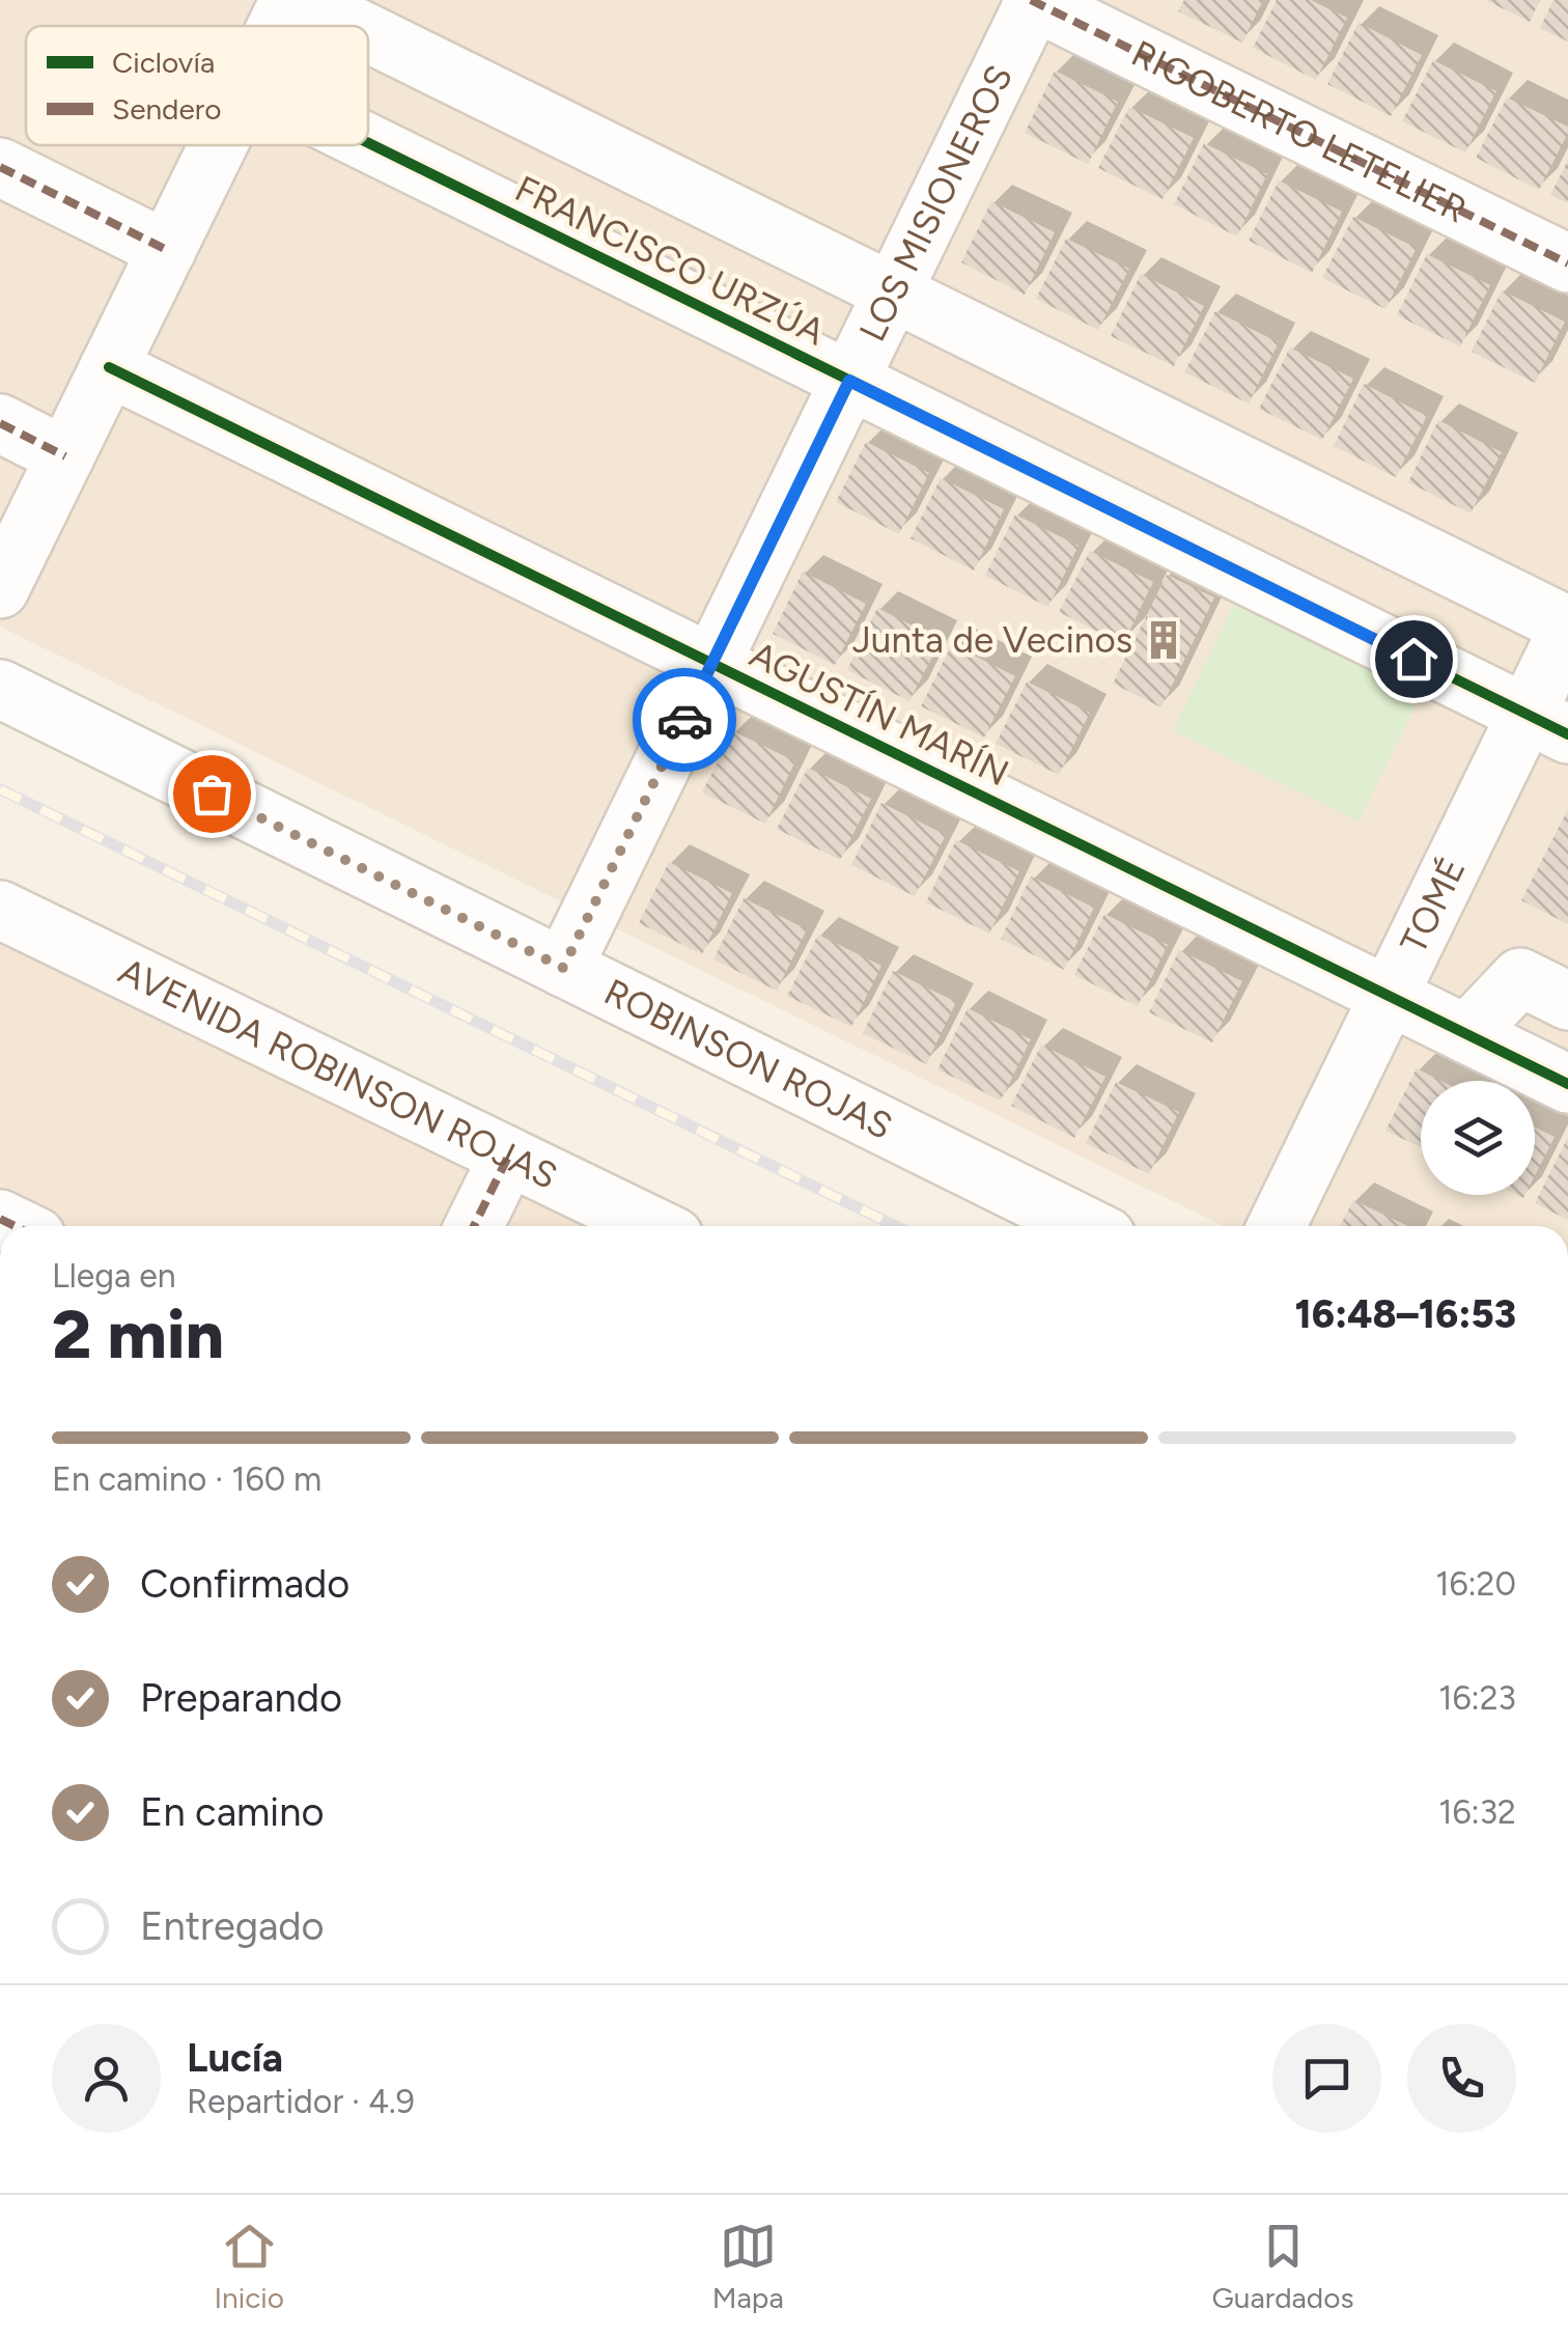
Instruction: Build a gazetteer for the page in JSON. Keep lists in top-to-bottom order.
{
  "streets": {
    "street": [
      "RIGOBERTO LETELIER",
      "LOS MISIONEROS",
      "FRANCISCO URZÚA",
      "AGUSTÍN MARÍN",
      "TOMÉ",
      "ROBINSON ROJAS",
      "AVENIDA ROBINSON ROJAS"
    ]
  },
  "crossings": [
    ["RIGOBERTO LETELIER", "LOS MISIONEROS"],
    ["LOS MISIONEROS", "FRANCISCO URZÚA"],
    ["LOS MISIONEROS", "AGUSTÍN MARÍN"],
    ["LOS MISIONEROS", "ROBINSON ROJAS"],
    ["FRANCISCO URZÚA", "TOMÉ"],
    ["AGUSTÍN MARÍN", "TOMÉ"]
  ],
  "places": {
    "building": ["Junta de Vecinos"]
  },
  "legend": ["Ciclovía", "Sendero"],
  "page": {
    "heading": ["2 min", "Llega en", "16:48–16:53"],
    "panel": ["Lucía", "Repartidor · 4.9"],
    "bar": "En camino · 160 m",
    "list": [
      ["Confirmado", "16:20"],
      ["Preparando", "16:23"],
      ["En camino", "16:32"],
      "Entregado"
    ],
    "tabs": ["Inicio", "Mapa", "Guardados"]
  }
}
